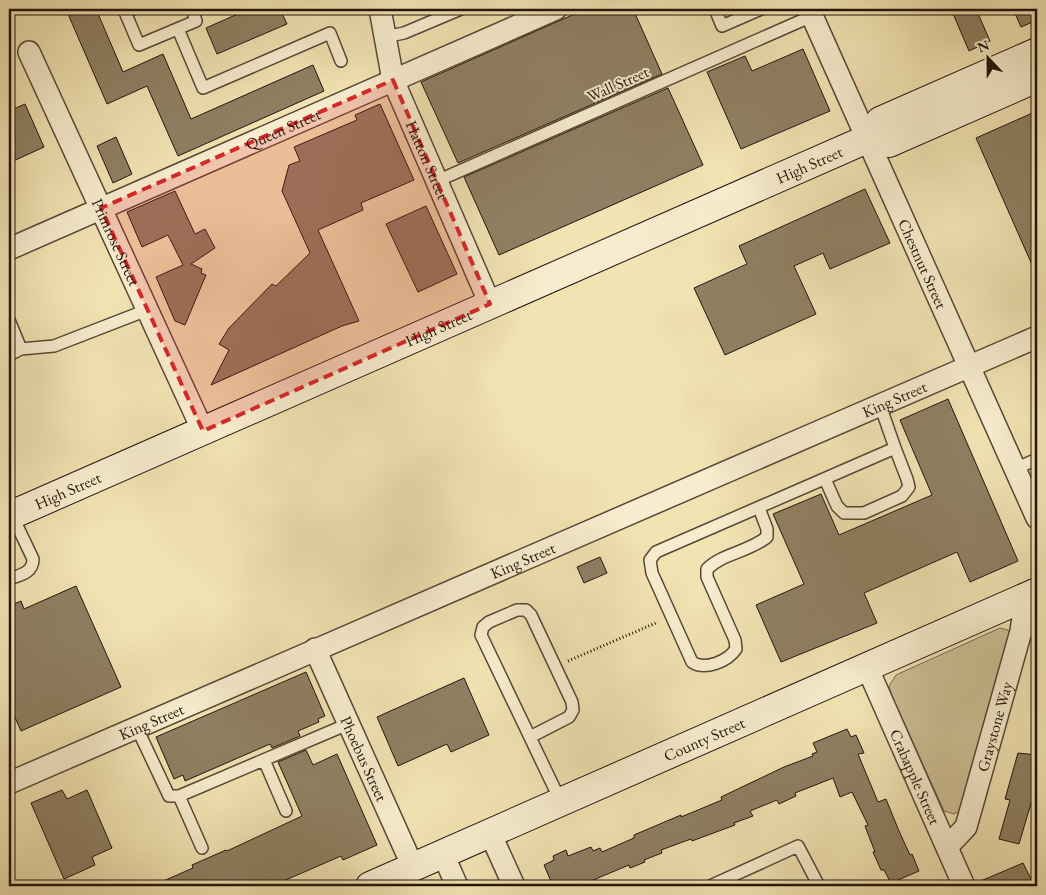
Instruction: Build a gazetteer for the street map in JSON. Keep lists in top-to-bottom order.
{
  "streets": {
    "main road": ["High Street", "County Street"],
    "street": [
      "Queen Street",
      "Hatton Street",
      "Primrose Street",
      "Chestnut Street",
      "King Street",
      "Graystone Way",
      "Phoebus Street",
      "Crabapple Street"
    ],
    "lane": ["Wall Street"]
  },
  "crossings": [
    ["Wall Street", "Hatton Street"],
    ["Wall Street", "Chestnut Street"],
    ["Queen Street", "Hatton Street"],
    ["Queen Street", "Primrose Street"],
    ["Hatton Street", "High Street"],
    ["High Street", "Primrose Street"],
    ["High Street", "Chestnut Street"],
    ["Chestnut Street", "King Street"],
    ["King Street", "Phoebus Street"],
    ["Graystone Way", "County Street"],
    ["Graystone Way", "Crabapple Street"],
    ["County Street", "Phoebus Street"],
    ["County Street", "Crabapple Street"]
  ],
  "north": "top"
}
